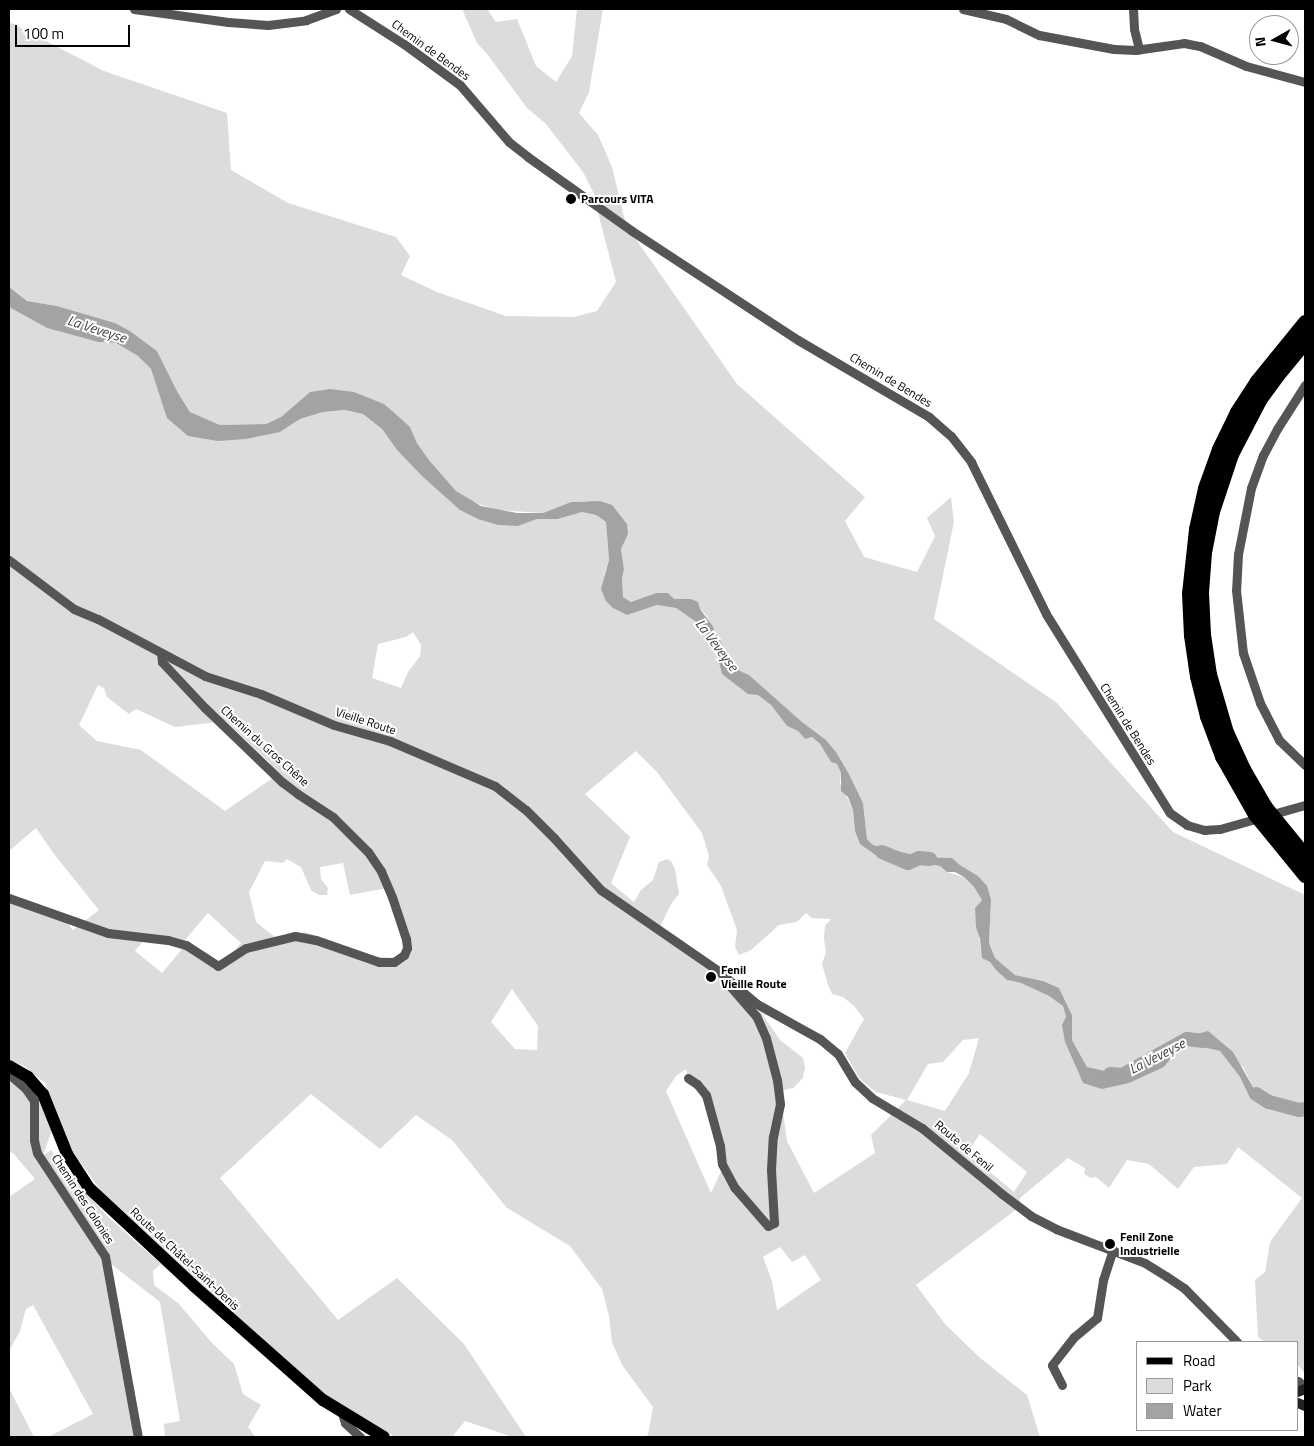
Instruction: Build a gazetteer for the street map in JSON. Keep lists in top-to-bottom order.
{
  "streets": {
    "main road": ["Route de Châtel-Saint-Denis"],
    "street": [
      "Chemin de Bendes",
      "Vieille Route",
      "Chemin du Gros Chêne",
      "Route de Fenil",
      "Chemin des Colonies"
    ]
  },
  "crossings": [
    ["Vieille Route", "Chemin du Gros Chêne"],
    ["Vieille Route", "Route de Fenil"]
  ],
  "water": ["La Veveyse"],
  "places": ["Parcours VITA", "Fenil Vieille Route", "Fenil Zone Industrielle"],
  "legend": ["Road", "Park", "Water"],
  "scale_bar": "100 m",
  "north": "left"
}
